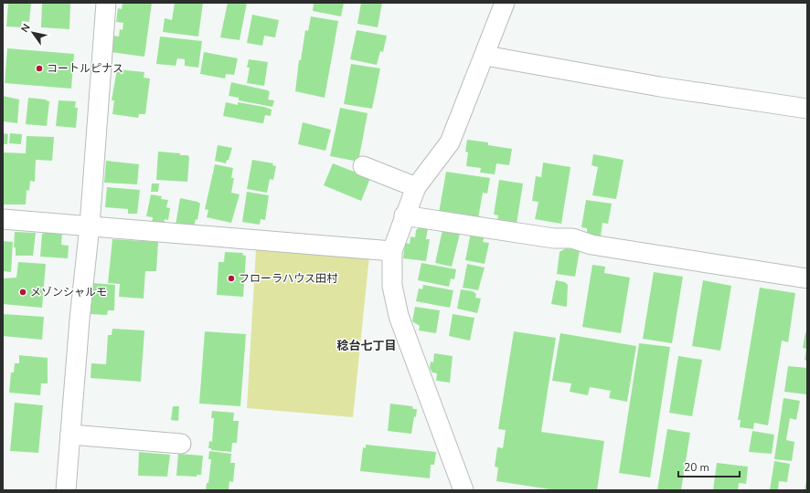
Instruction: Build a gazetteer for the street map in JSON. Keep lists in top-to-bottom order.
{
  "districts": ["稔台七丁目"],
  "places": ["コートルピナス", "フローラハウス田村", "メゾンシャルモ"],
  "scale_bar": "20 m",
  "north": "top left"
}
